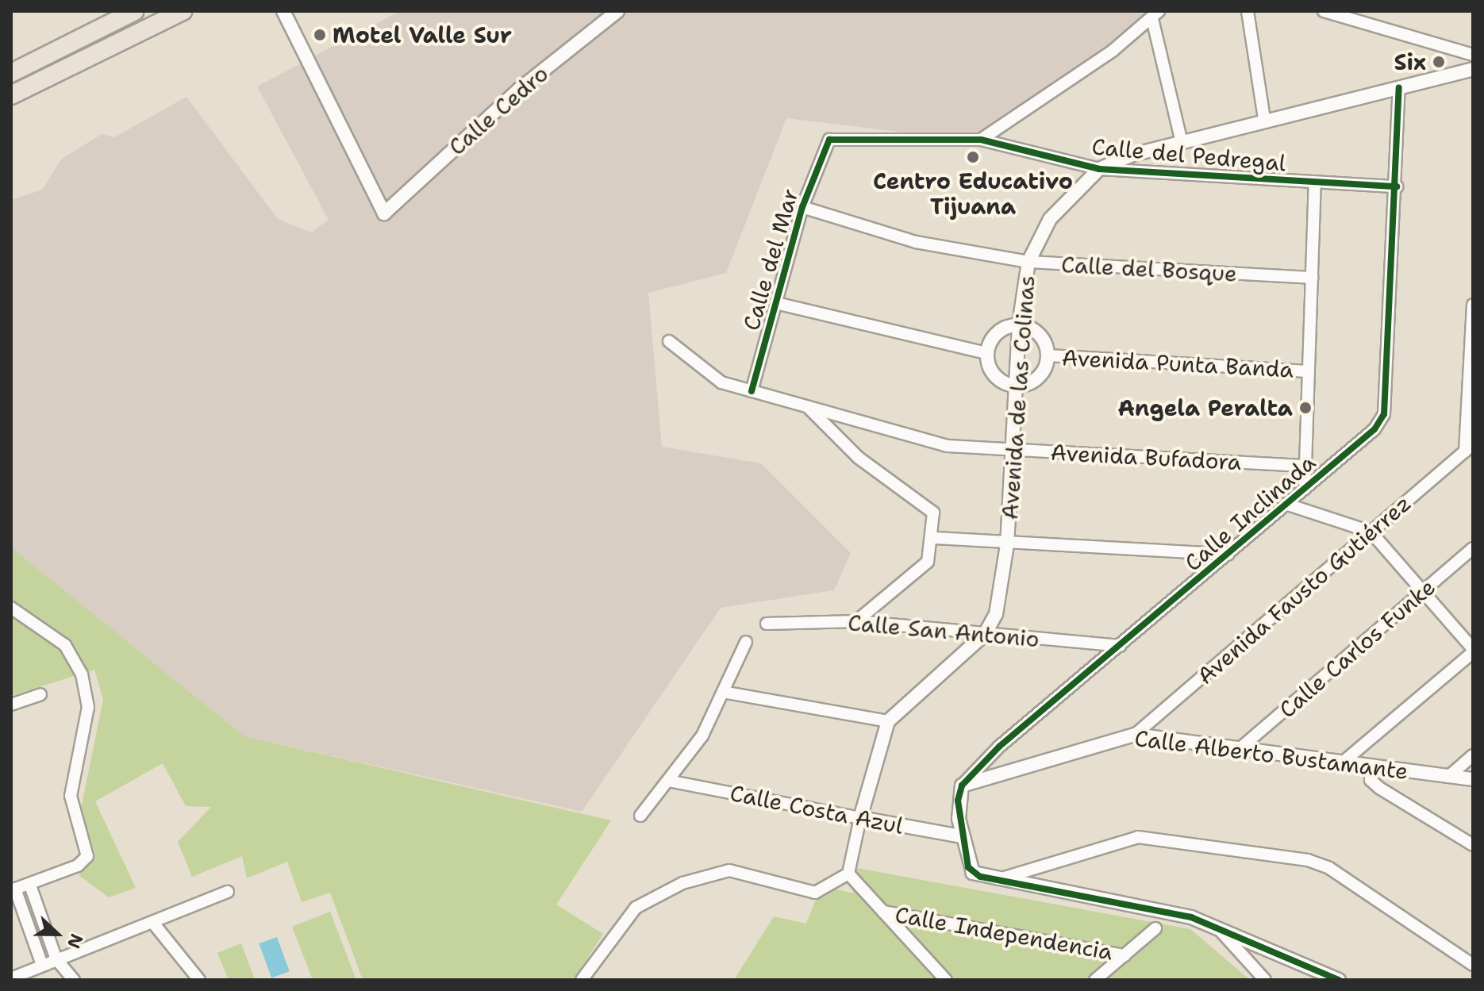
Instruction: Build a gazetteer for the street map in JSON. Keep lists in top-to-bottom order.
{
  "streets": {
    "street": [
      "Calle Cedro",
      "Calle del Pedregal",
      "Calle del Mar",
      "Calle del Bosque",
      "Avenida Punta Banda",
      "Avenida de las Colinas",
      "Avenida Bufadora",
      "Calle Inclinada",
      "Avenida Fausto Gutiérrez",
      "Calle San Antonio",
      "Calle Carlos Funke",
      "Calle Alberto Bustamante",
      "Calle Costa Azul",
      "Calle Independencia"
    ]
  },
  "crossings": [
    ["Calle del Pedregal", "Calle del Mar"],
    ["Calle del Pedregal", "Avenida de las Colinas"],
    ["Calle del Pedregal", "Calle Inclinada"],
    ["Calle del Mar", "Calle del Bosque"],
    ["Calle del Mar", "Avenida Bufadora"],
    ["Calle del Bosque", "Avenida de las Colinas"],
    ["Avenida Punta Banda", "Avenida de las Colinas"],
    ["Avenida de las Colinas", "Avenida Bufadora"],
    ["Avenida de las Colinas", "Calle Inclinada"],
    ["Avenida de las Colinas", "Calle San Antonio"],
    ["Calle Inclinada", "Calle San Antonio"],
    ["Calle Inclinada", "Calle Alberto Bustamante"],
    ["Avenida Fausto Gutiérrez", "Calle Alberto Bustamante"],
    ["Calle Carlos Funke", "Calle Alberto Bustamante"]
  ],
  "places": [
    "Motel Valle Sur",
    "Six",
    "Centro Educativo Tijuana",
    "Angela Peralta"
  ],
  "north": "right"
}
